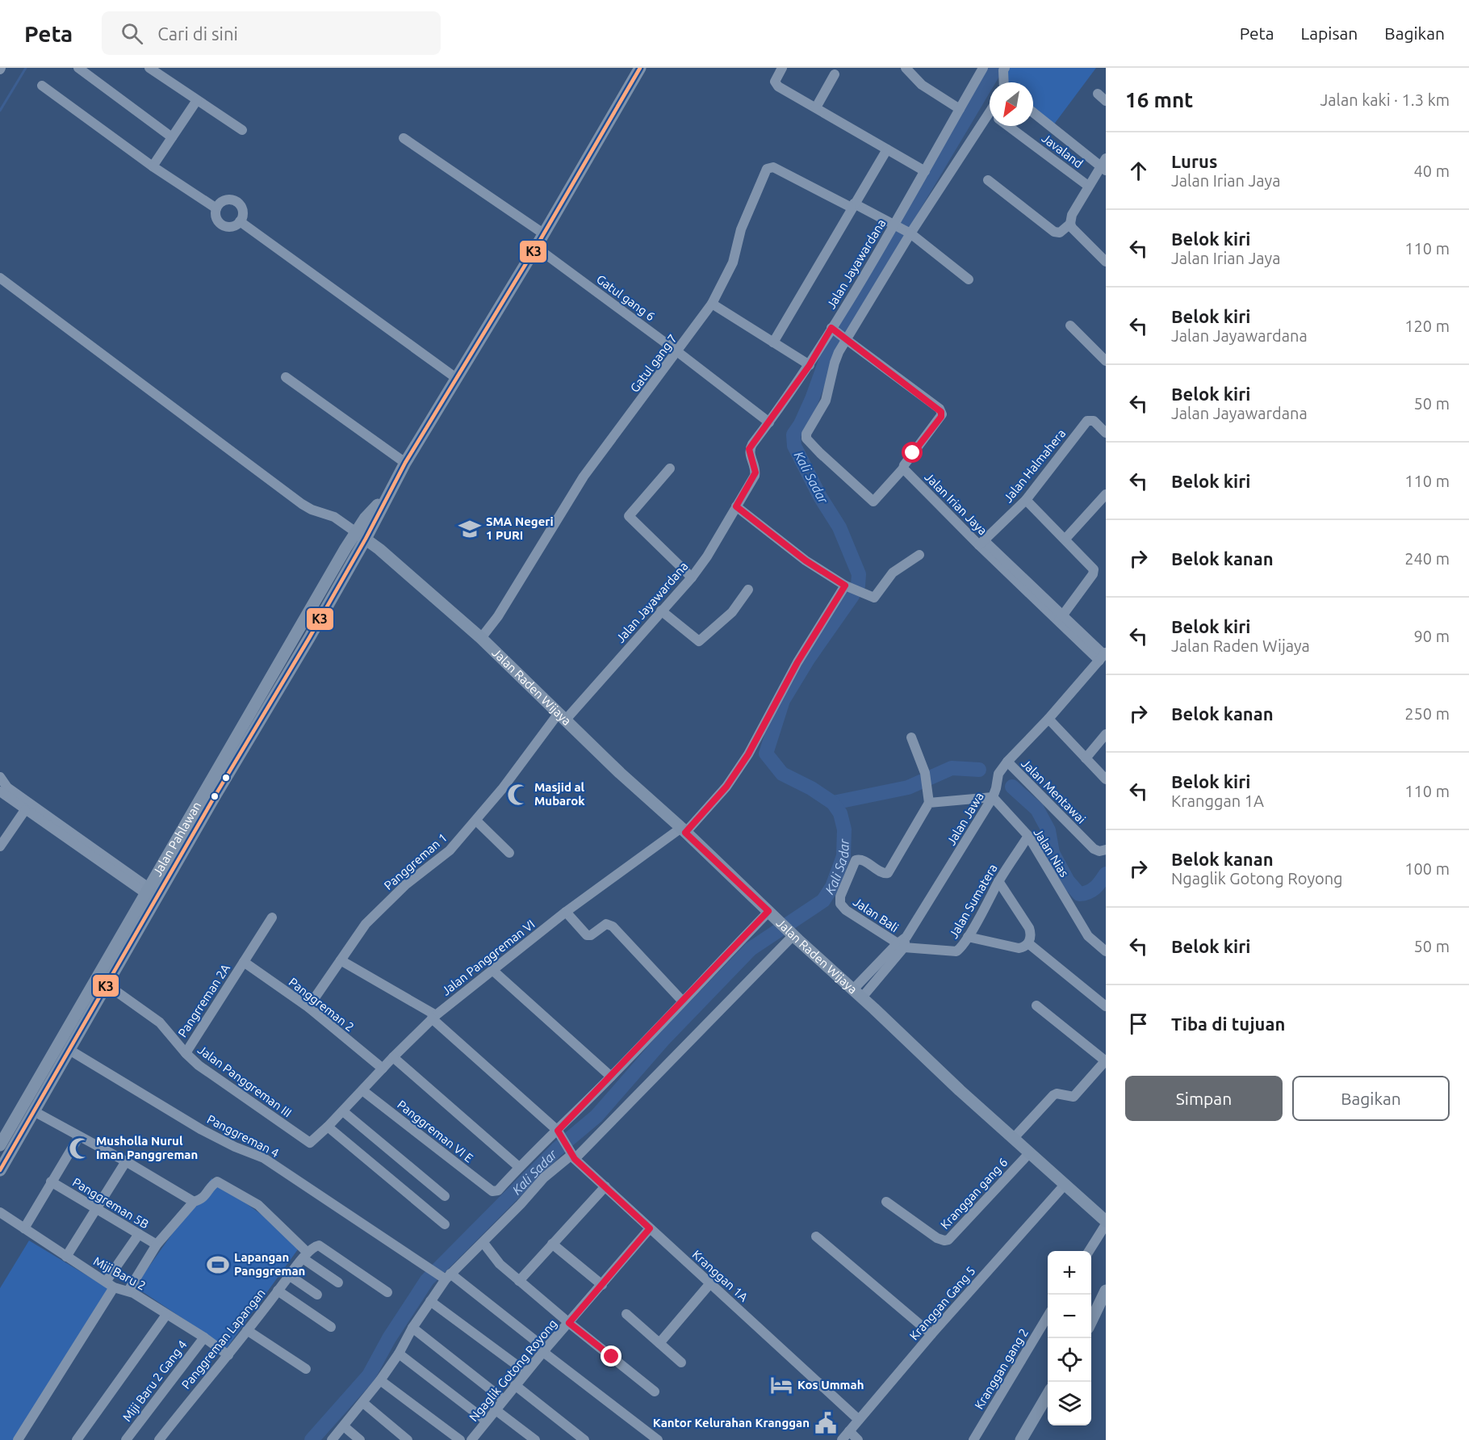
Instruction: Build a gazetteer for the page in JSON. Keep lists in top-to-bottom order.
{
  "streets": {
    "main road": ["Jalan Raden Wijaya", "Jalan Pahlawan"],
    "street": [
      "Javaland",
      "Jalan Jayawardana",
      "Gatul gang 6",
      "Gatul gang 7",
      "Jalan Halmahera",
      "Jalan Irian Jaya",
      "Jalan Mentawai",
      "Jalan Jawa",
      "Jalan Nias",
      "Panggreman 1",
      "Jalan Sumatera",
      "Jalan Bali",
      "Jalan Panggreman VI",
      "Pangrreman 2A",
      "Panggreman 2",
      "Jalan Panggreman III",
      "Panggreman VI E",
      "Panggreman 4",
      "Kranggan gang 6",
      "Panggreman 5B",
      "Miji Baru 2",
      "Kranggan 1A",
      "Kranggan Gang 5",
      "Panggreman Lapangan",
      "Kranggan gang 2",
      "Ngaglik Gotong Royong",
      "Miji Baru 2 Gang 4"
    ]
  },
  "crossings": [
    ["Jalan Jayawardana", "Gatul gang 6"],
    ["Jalan Jayawardana", "Jalan Raden Wijaya"],
    ["Jalan Jayawardana", "Panggreman 1"],
    ["Gatul gang 6", "Gatul gang 7"],
    ["Gatul gang 6", "Jalan Pahlawan"],
    ["Gatul gang 7", "Jalan Raden Wijaya"],
    ["Jalan Halmahera", "Jalan Irian Jaya"],
    ["Jalan Irian Jaya", "Jalan Jawa"],
    ["Jalan Raden Wijaya", "Jalan Jawa"],
    ["Jalan Raden Wijaya", "Jalan Pahlawan"],
    ["Jalan Raden Wijaya", "Panggreman 1"],
    ["Jalan Raden Wijaya", "Jalan Panggreman VI"],
    ["Jalan Raden Wijaya", "Kranggan gang 6"],
    ["Jalan Raden Wijaya", "Kranggan Gang 5"],
    ["Jalan Mentawai", "Jalan Jawa"],
    ["Jalan Jawa", "Jalan Nias"],
    ["Jalan Jawa", "Jalan Sumatera"],
    ["Jalan Jawa", "Jalan Bali"],
    ["Jalan Pahlawan", "Jalan Panggreman III"],
    ["Jalan Pahlawan", "Panggreman 4"],
    ["Jalan Nias", "Jalan Sumatera"],
    ["Panggreman 1", "Panggreman 2"],
    ["Panggreman 1", "Kranggan 1A"],
    ["Jalan Sumatera", "Jalan Bali"],
    ["Jalan Panggreman VI", "Panggreman 2"],
    ["Jalan Panggreman VI", "Jalan Panggreman III"],
    ["Jalan Panggreman VI", "Panggreman VI E"],
    ["Jalan Panggreman VI", "Kranggan 1A"],
    ["Pangrreman 2A", "Panggreman 2"],
    ["Pangrreman 2A", "Jalan Panggreman III"],
    ["Panggreman 4", "Ngaglik Gotong Royong"],
    ["Miji Baru 2", "Panggreman Lapangan"],
    ["Miji Baru 2", "Miji Baru 2 Gang 4"],
    ["Kranggan 1A", "Kranggan Gang 5"],
    ["Kranggan 1A", "Ngaglik Gotong Royong"]
  ],
  "water": ["Kali Sadar"],
  "places": {
    "school or university": ["SMA Negeri 1 PURI"],
    "mosque": ["Masjid al Mubarok", "Musholla Nurul Iman Panggreman"],
    "sports": ["Lapangan Panggreman"],
    "hotel": ["Kos Ummah"],
    "public building": ["Kantor Kelurahan Kranggan"]
  },
  "lines": ["transit line K3"],
  "north": "bottom left",
  "page": {
    "header": "Peta",
    "search": "Cari di sini",
    "nav": ["Peta", "Lapisan", "Bagikan"],
    "heading": ["16 mnt", "Jalan kaki · 1.3 km"],
    "list": [
      ["Lurus", "Jalan Irian Jaya", "40 m"],
      ["Belok kiri", "Jalan Irian Jaya", "110 m"],
      ["Belok kiri", "Jalan Jayawardana", "120 m"],
      ["Belok kiri", "Jalan Jayawardana", "50 m"],
      ["Belok kiri", "110 m"],
      ["Belok kanan", "240 m"],
      ["Belok kiri", "Jalan Raden Wijaya", "90 m"],
      ["Belok kanan", "250 m"],
      ["Belok kiri", "Kranggan 1A", "110 m"],
      ["Belok kanan", "Ngaglik Gotong Royong", "100 m"],
      ["Belok kiri", "50 m"],
      "Tiba di tujuan"
    ],
    "buttons": ["Simpan", "Bagikan"],
    "map_buttons": ["+", "−"]
  }
}
